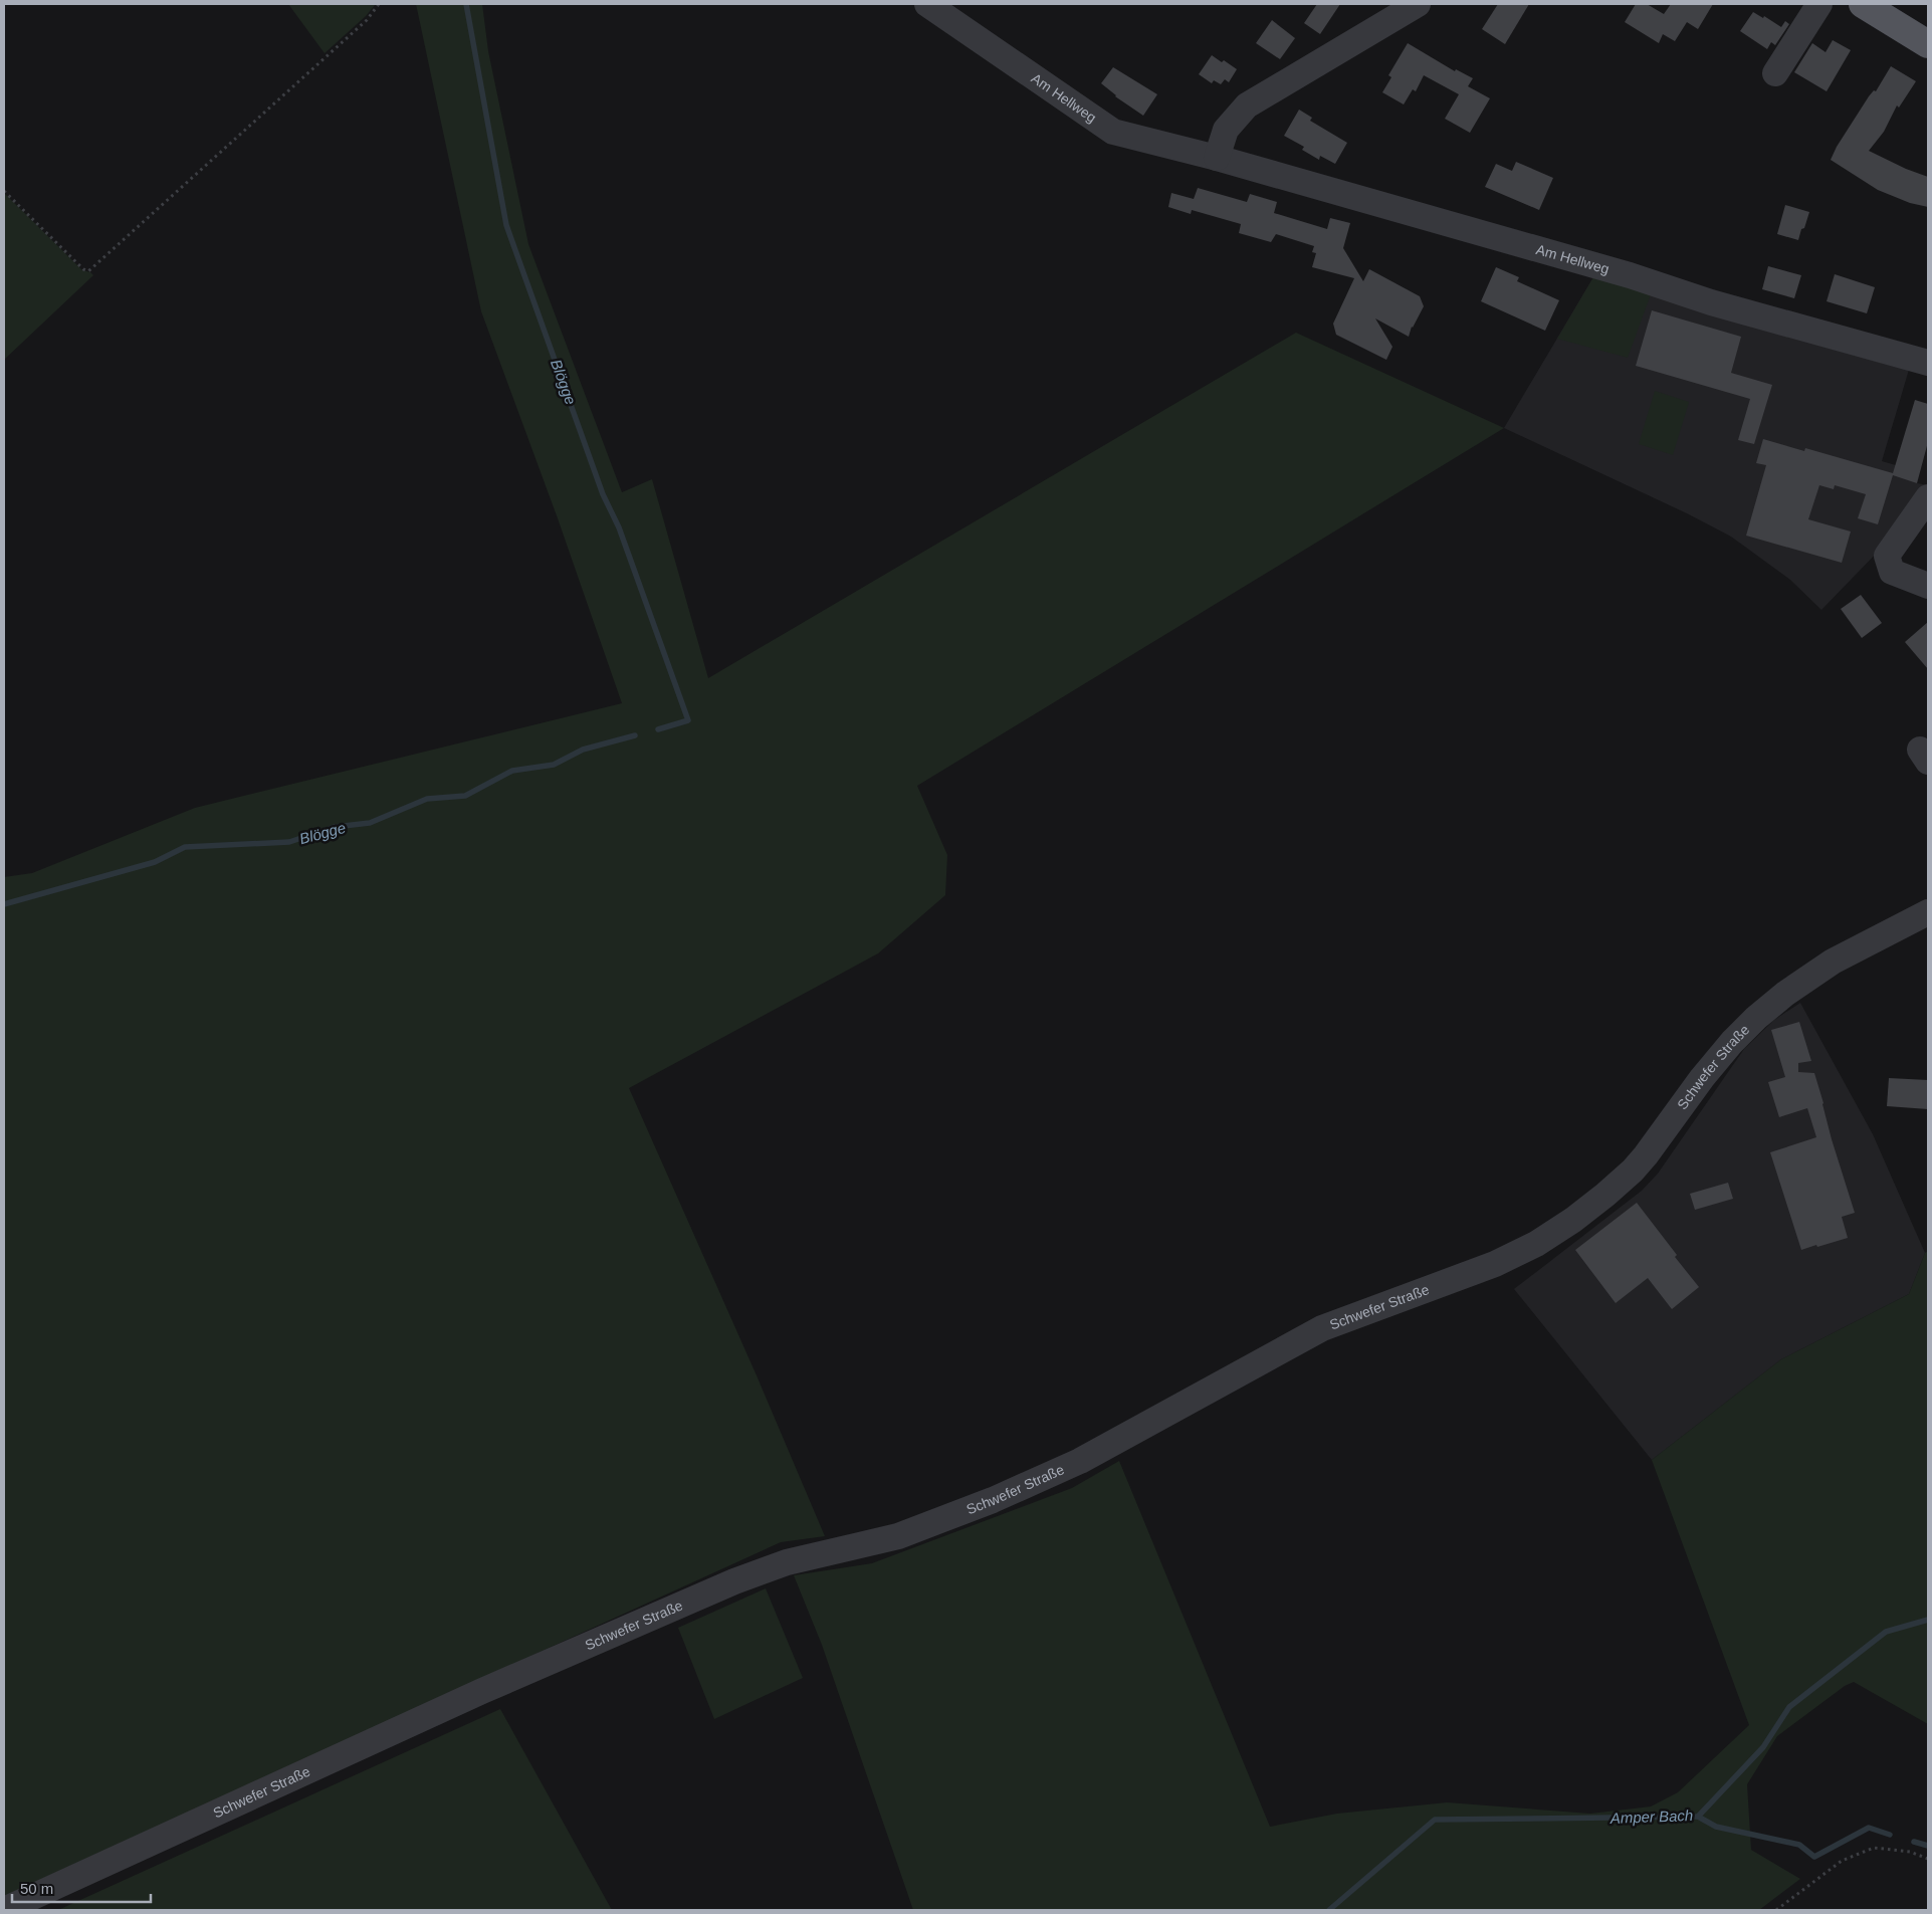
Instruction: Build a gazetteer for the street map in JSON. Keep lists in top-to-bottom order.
{
  "streets": {
    "street": ["Am Hellweg", "Schwefer Straße"]
  },
  "water": ["Blögge", "Amper Bach"],
  "scale_bar": "50 m"
}
